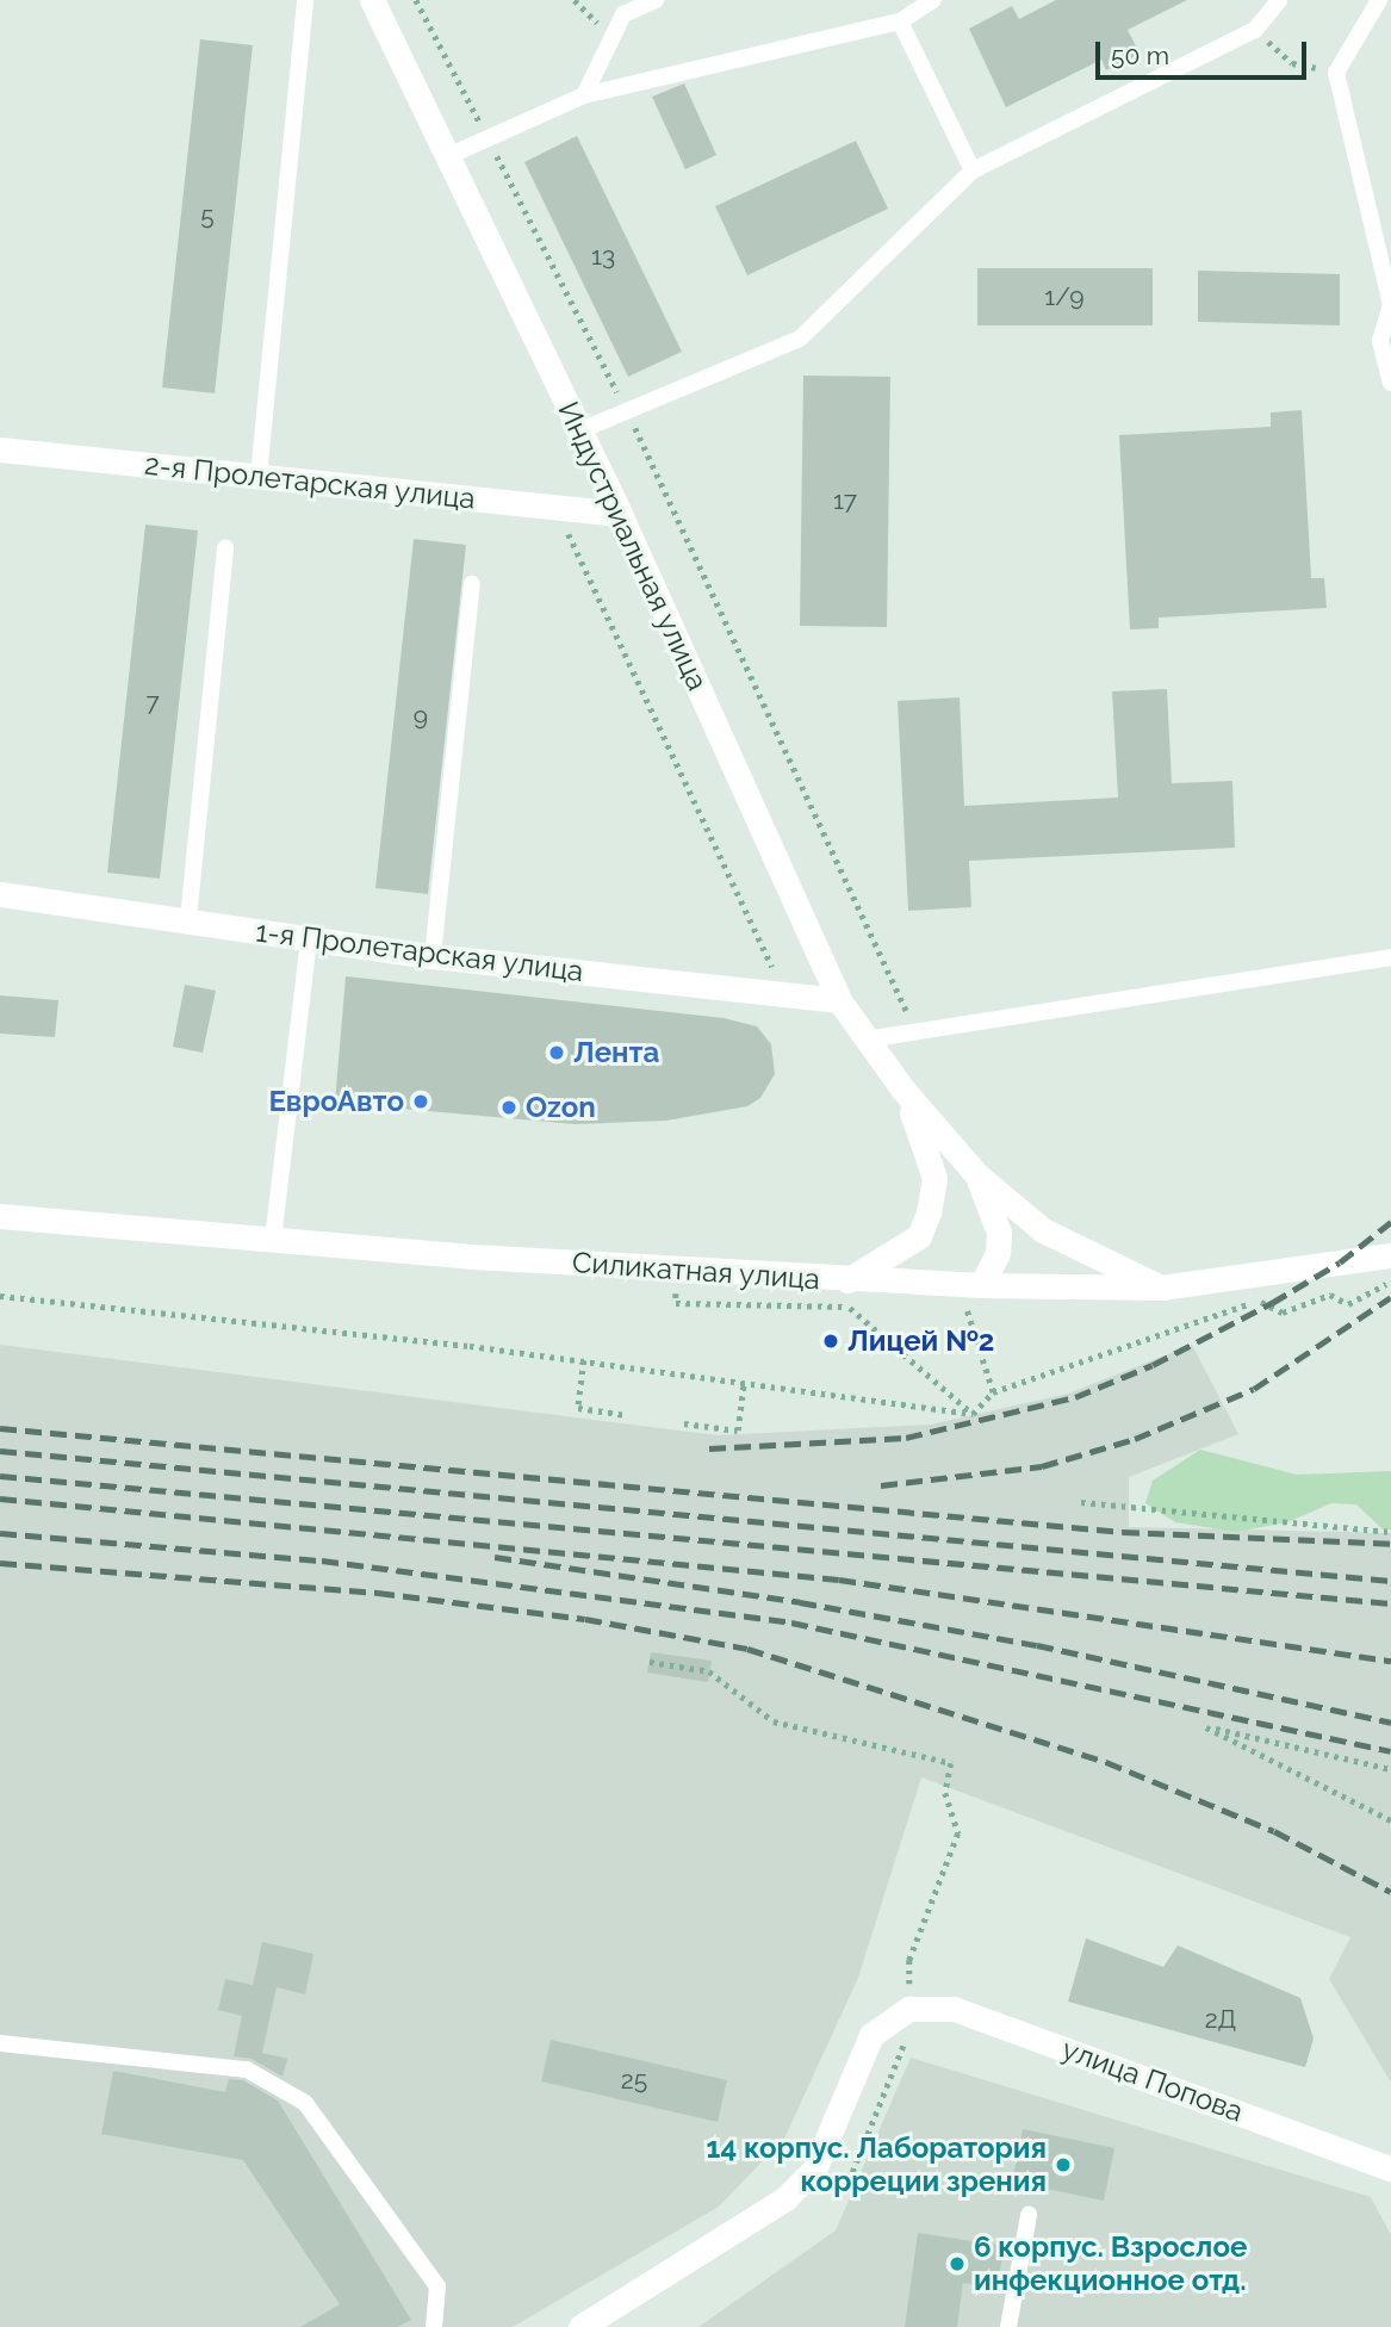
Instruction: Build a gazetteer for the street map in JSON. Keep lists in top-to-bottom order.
{
  "streets": {
    "street": [
      "2-я Пролетарская улица",
      "Индустриальная улица",
      "1-я Пролетарская улица",
      "Силикатная улица",
      "улица Попова"
    ]
  },
  "crossings": [
    ["2-я Пролетарская улица", "Индустриальная улица"],
    ["Индустриальная улица", "1-я Пролетарская улица"],
    ["Индустриальная улица", "Силикатная улица"]
  ],
  "places": [
    "Лента",
    "ЕвроАвто",
    "Ozon",
    "Лицей №2",
    "14 корпус. Лаборатория корреции зрения",
    "6 корпус. Взрослое инфекционное отд."
  ],
  "house_numbers": [
    "5",
    "13",
    "1/9",
    "17",
    "7",
    "9",
    "2Д",
    "25"
  ],
  "scale_bar": "50 m"
}
